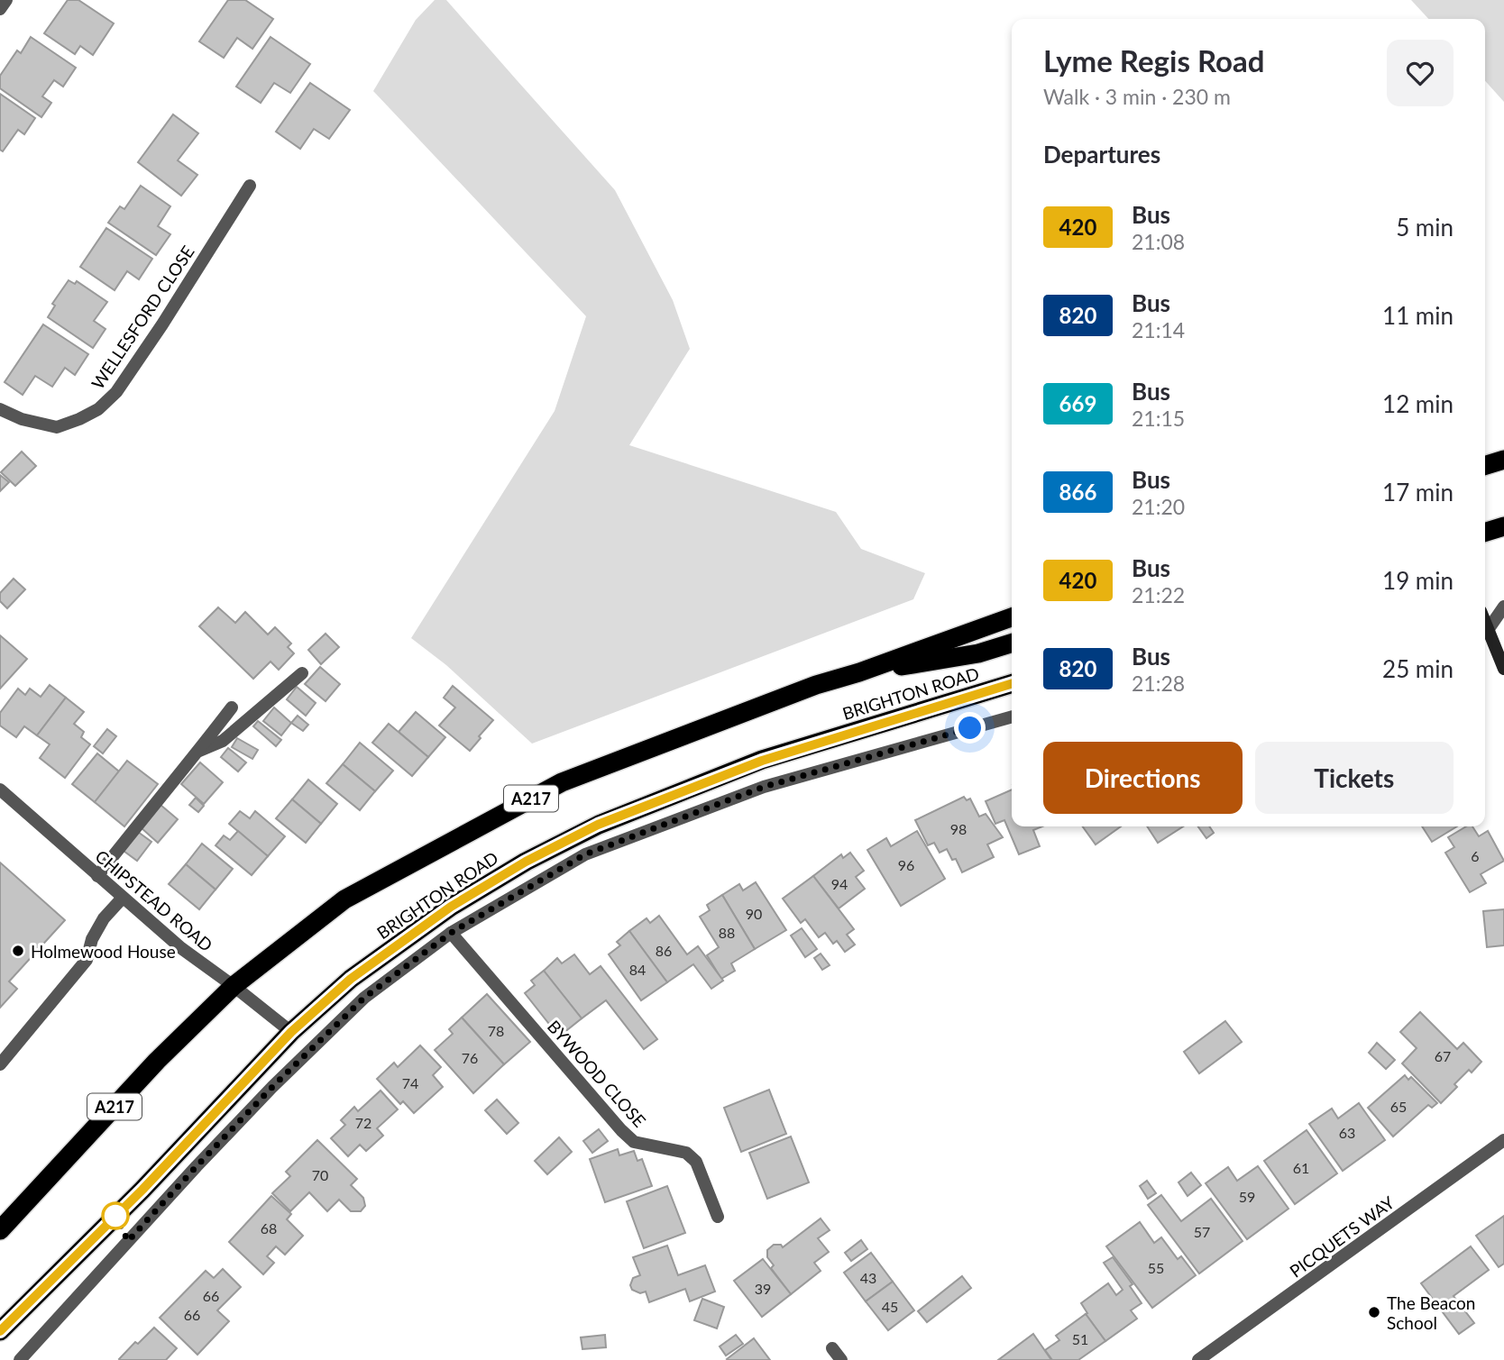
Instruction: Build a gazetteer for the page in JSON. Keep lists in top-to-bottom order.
{
  "streets": {
    "highway": ["BRIGHTON ROAD", "A217"],
    "street": [
      "WELLESFORD CLOSE",
      "CHIPSTEAD ROAD",
      "BYWOOD CLOSE",
      "PICQUETS WAY"
    ]
  },
  "crossings": [
    ["BRIGHTON ROAD", "CHIPSTEAD ROAD"]
  ],
  "places": ["Holmewood House", "The Beacon School"],
  "lines": ["bus line 420"],
  "house_numbers": [
    "98",
    "6",
    "96",
    "94",
    "90",
    "88",
    "86",
    "84",
    "78",
    "67",
    "76",
    "74",
    "65",
    "72",
    "63",
    "61",
    "70",
    "59",
    "68",
    "57",
    "55",
    "43",
    "39",
    "66",
    "45",
    "66",
    "51"
  ],
  "page": {
    "heading": [
      ["Lyme Regis Road", "Walk · 3 min · 230 m"],
      "Departures"
    ],
    "list": [
      {
        "mark": "420",
        "name": "Bus",
        "note": "21:08",
        "value": "5 min"
      },
      {
        "mark": "820",
        "name": "Bus",
        "note": "21:14",
        "value": "11 min"
      },
      {
        "mark": "669",
        "name": "Bus",
        "note": "21:15",
        "value": "12 min"
      },
      {
        "mark": "866",
        "name": "Bus",
        "note": "21:20",
        "value": "17 min"
      },
      {
        "mark": "420",
        "name": "Bus",
        "note": "21:22",
        "value": "19 min"
      },
      {
        "mark": "820",
        "name": "Bus",
        "note": "21:28",
        "value": "25 min"
      }
    ],
    "buttons": ["Directions", "Tickets"]
  }
}
